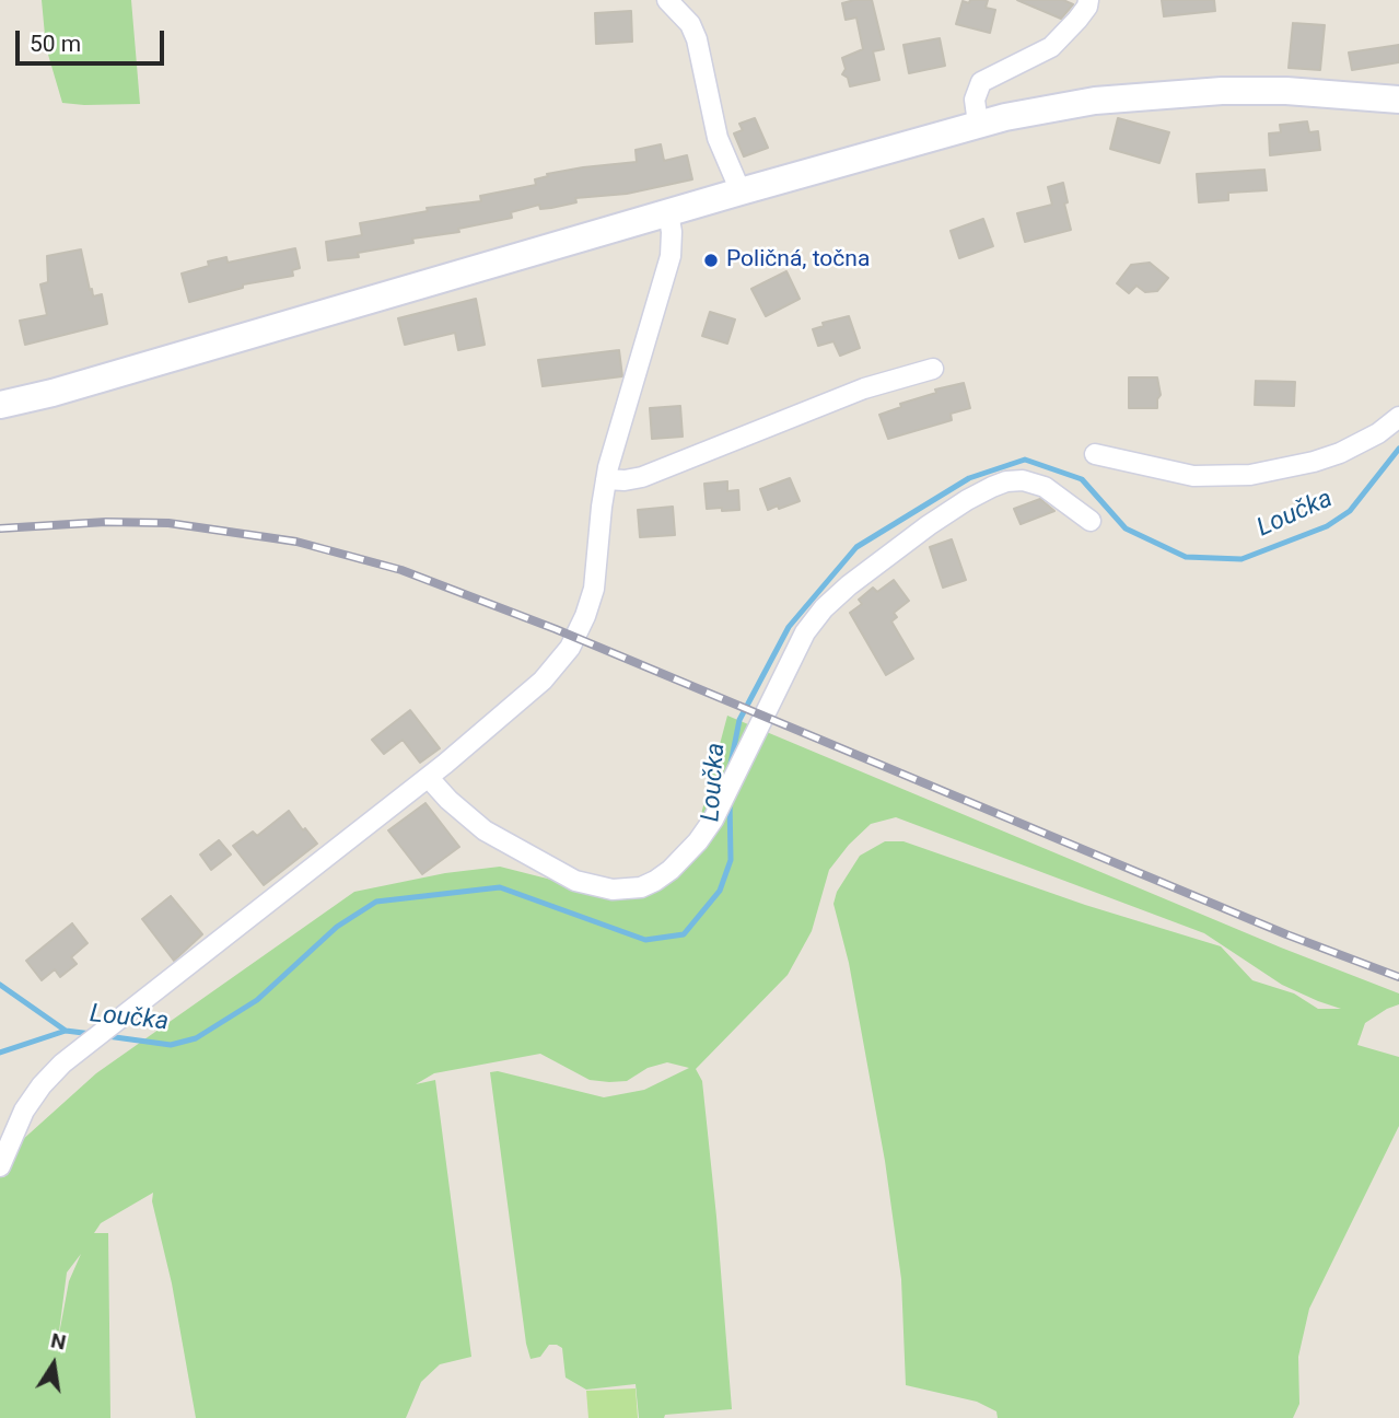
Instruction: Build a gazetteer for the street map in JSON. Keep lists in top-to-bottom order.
{
  "water": ["Loučka"],
  "places": ["Poličná, točna"],
  "scale_bar": "50 m",
  "north": "top"
}
